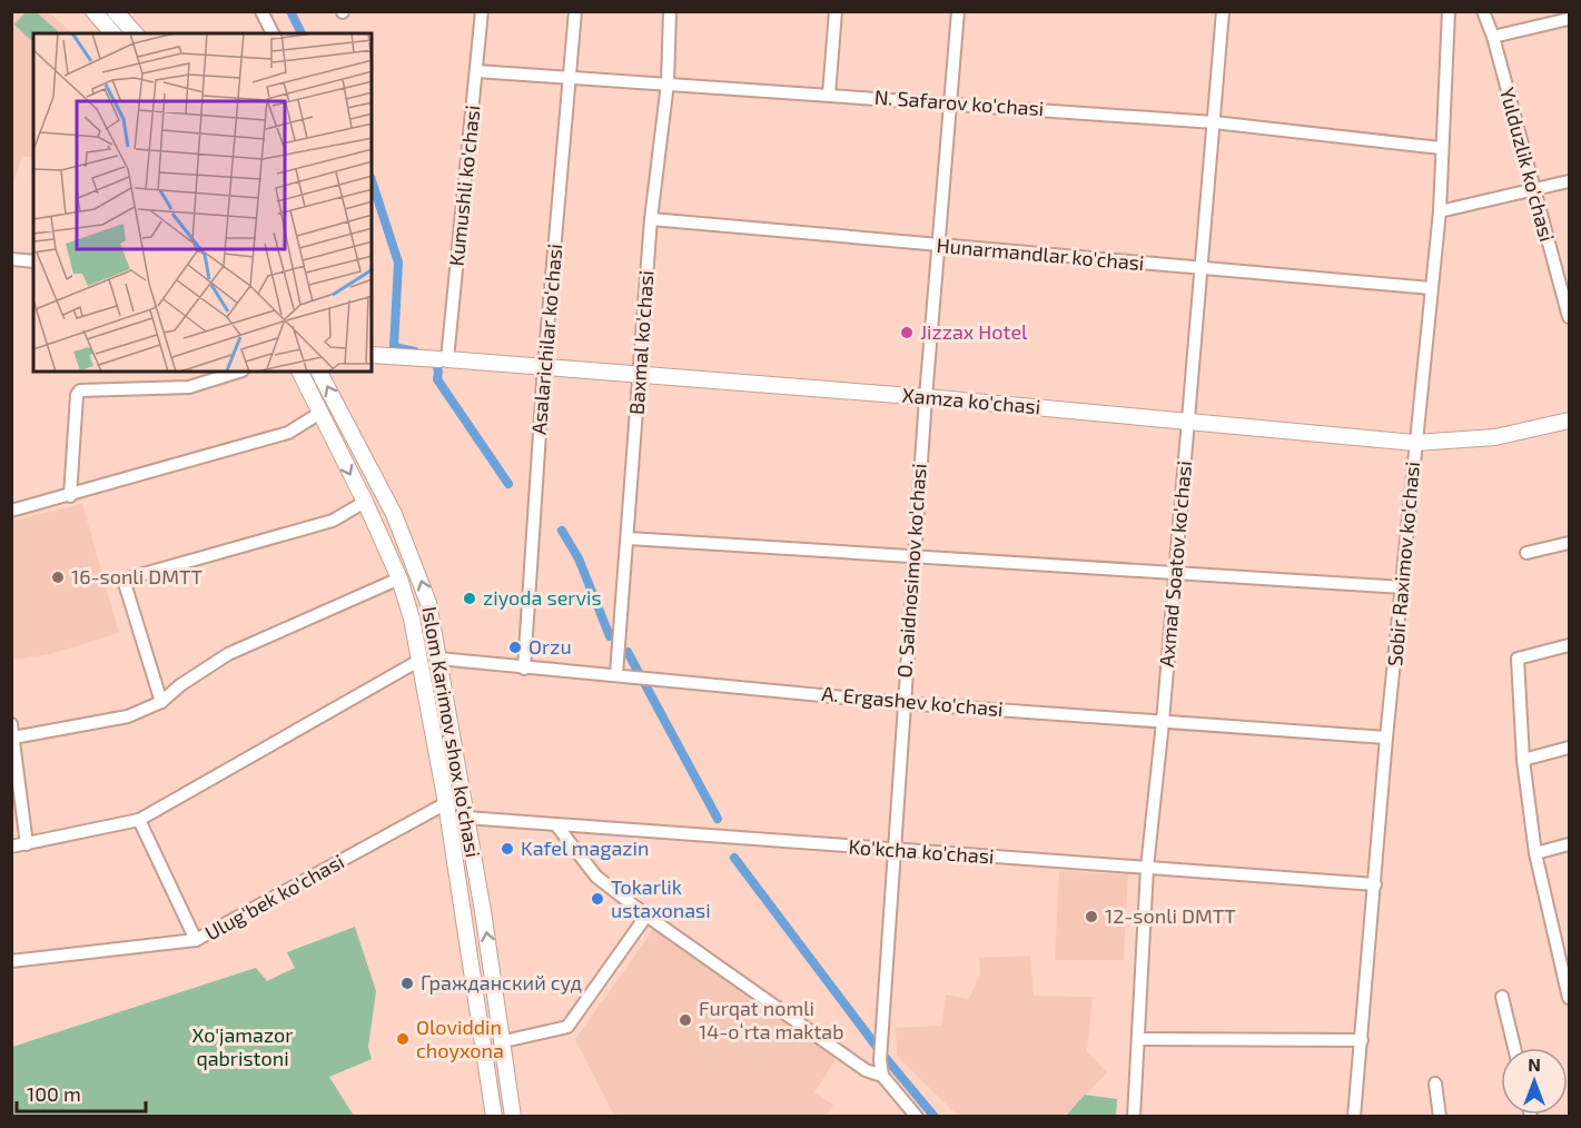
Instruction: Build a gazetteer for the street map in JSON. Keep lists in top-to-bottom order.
{
  "streets": {
    "main road": ["Xamza ko'chasi", "Islom Karimov shox ko'chasi"],
    "street": [
      "N. Safarov ko'chasi",
      "Yulduzlik ko'chasi",
      "Kumushli ko'chasi",
      "Hunarmandlar ko'chasi",
      "Asalarichilar ko'chasi",
      "Baxmal ko'chasi",
      "Axmad Soatov ko'chasi",
      "Sobir Raximov ko'chasi",
      "O. Saidnosimov ko'chasi",
      "A. Ergashev ko'chasi",
      "Ko'kcha ko'chasi",
      "Ulug'bek ko'chasi"
    ]
  },
  "crossings": [
    ["N. Safarov ko'chasi", "Kumushli ko'chasi"],
    ["N. Safarov ko'chasi", "Asalarichilar ko'chasi"],
    ["N. Safarov ko'chasi", "Baxmal ko'chasi"],
    ["N. Safarov ko'chasi", "Axmad Soatov ko'chasi"],
    ["N. Safarov ko'chasi", "Sobir Raximov ko'chasi"],
    ["N. Safarov ko'chasi", "O. Saidnosimov ko'chasi"],
    ["Kumushli ko'chasi", "Xamza ko'chasi"],
    ["Hunarmandlar ko'chasi", "Baxmal ko'chasi"],
    ["Hunarmandlar ko'chasi", "Axmad Soatov ko'chasi"],
    ["Hunarmandlar ko'chasi", "Sobir Raximov ko'chasi"],
    ["Hunarmandlar ko'chasi", "O. Saidnosimov ko'chasi"],
    ["Asalarichilar ko'chasi", "Xamza ko'chasi"],
    ["Asalarichilar ko'chasi", "A. Ergashev ko'chasi"],
    ["Baxmal ko'chasi", "Xamza ko'chasi"],
    ["Baxmal ko'chasi", "A. Ergashev ko'chasi"],
    ["Xamza ko'chasi", "Axmad Soatov ko'chasi"],
    ["Xamza ko'chasi", "Sobir Raximov ko'chasi"],
    ["Xamza ko'chasi", "O. Saidnosimov ko'chasi"],
    ["Axmad Soatov ko'chasi", "A. Ergashev ko'chasi"],
    ["Axmad Soatov ko'chasi", "Ko'kcha ko'chasi"],
    ["Sobir Raximov ko'chasi", "A. Ergashev ko'chasi"],
    ["Sobir Raximov ko'chasi", "Ko'kcha ko'chasi"],
    ["O. Saidnosimov ko'chasi", "A. Ergashev ko'chasi"],
    ["O. Saidnosimov ko'chasi", "Ko'kcha ko'chasi"],
    ["A. Ergashev ko'chasi", "Islom Karimov shox ko'chasi"],
    ["Islom Karimov shox ko'chasi", "Ko'kcha ko'chasi"],
    ["Islom Karimov shox ko'chasi", "Ulug'bek ko'chasi"]
  ],
  "parks": ["Xo'jamazor qabristoni"],
  "places": [
    "Jizzax Hotel",
    "16-sonli DMTT",
    "ziyoda servis",
    "Orzu",
    "Kafel magazin",
    "Tokarlik ustaxonasi",
    "12-sonli DMTT",
    "Гражданский суд",
    "Furqat nomli 14-oʻrta maktab",
    "Oloviddin choyxona"
  ],
  "scale_bar": "100 m",
  "north": "top"
}
